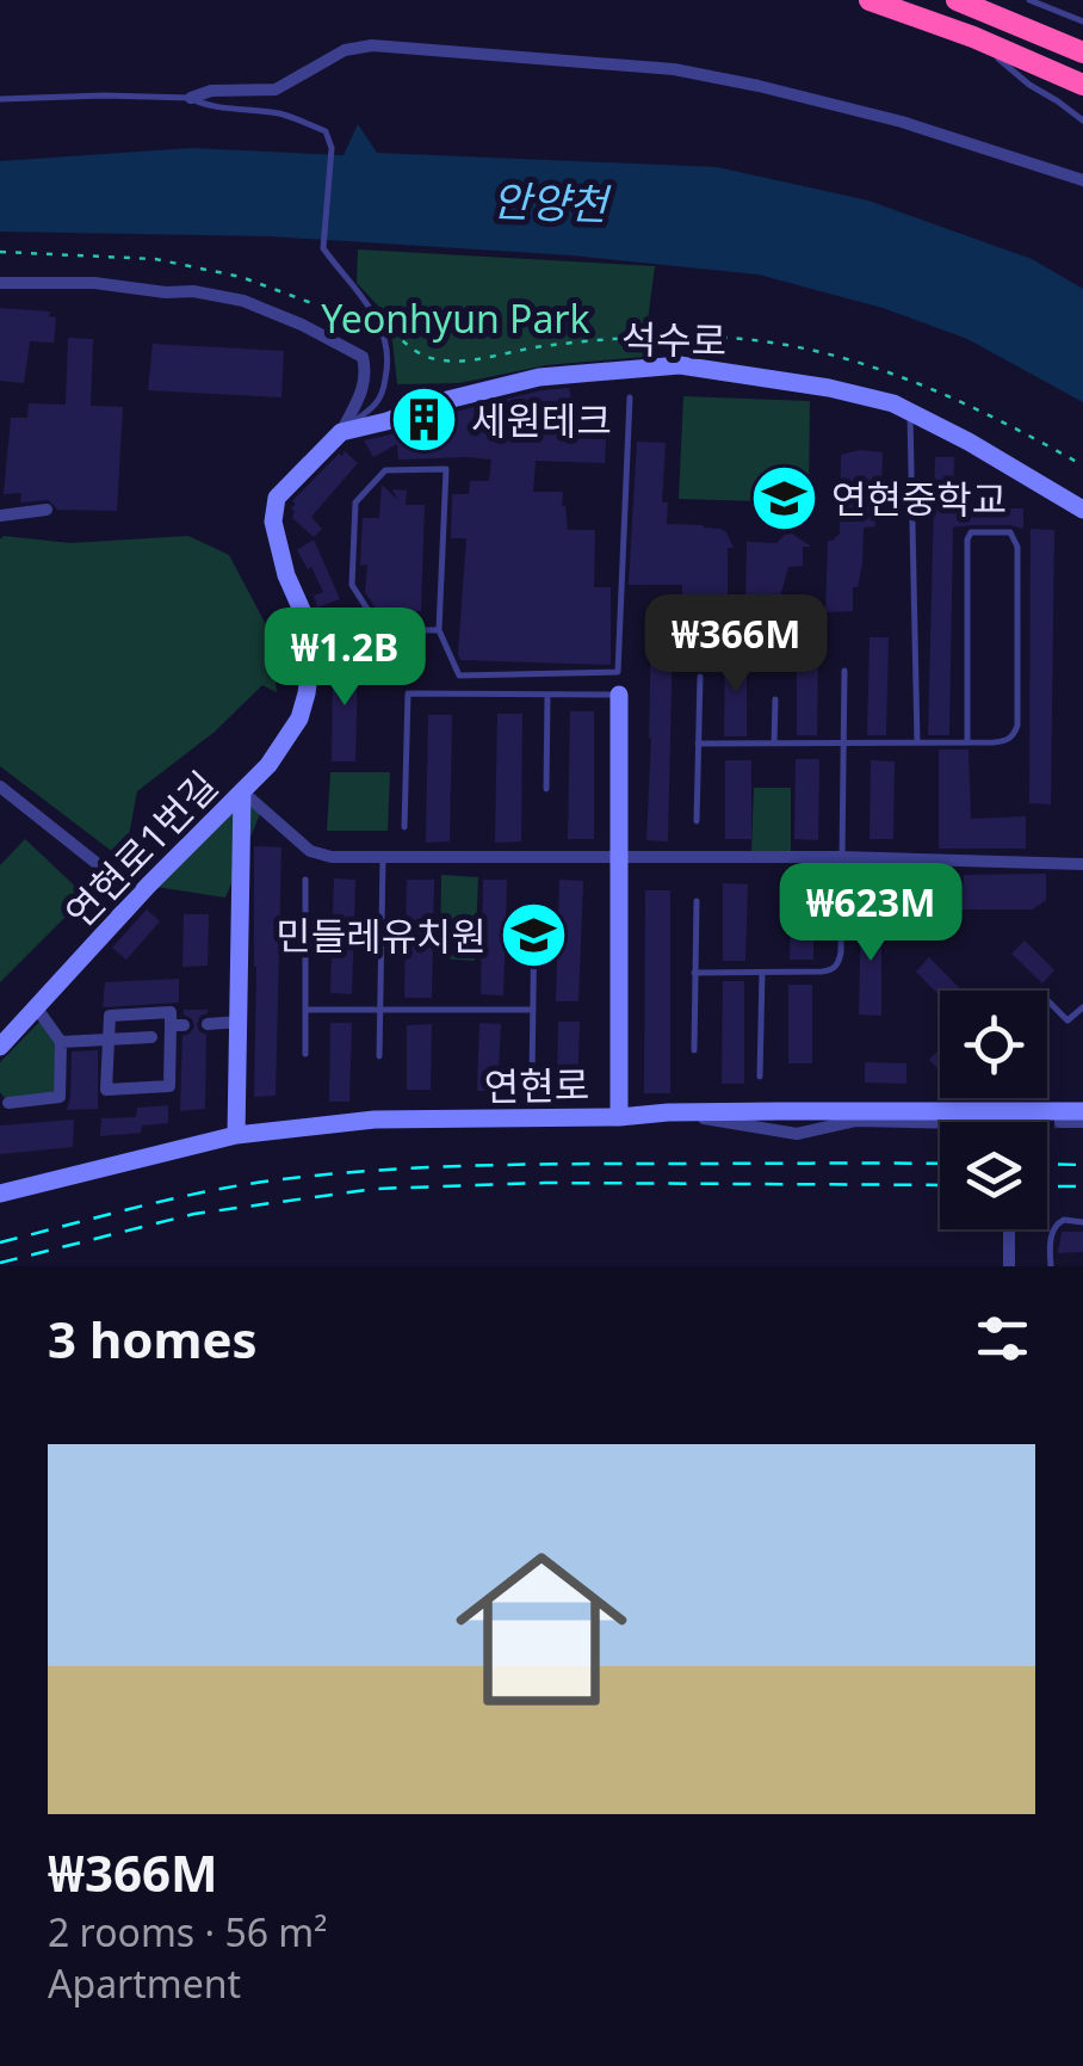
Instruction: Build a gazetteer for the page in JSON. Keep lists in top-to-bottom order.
{
  "streets": {
    "street": ["석수로", "연현로1번길", "연현로"]
  },
  "crossings": [
    ["석수로", "연현로1번길"]
  ],
  "water": ["안양천"],
  "parks": ["Yeonhyun Park"],
  "places": {
    "building": ["세원테크"],
    "school or university": ["연현중학교", "민들레유치원"]
  },
  "page": {
    "price": ["₩366M", "₩1.2B", "₩623M"],
    "heading": "3 homes",
    "list": [
      {
        "name": "₩366M",
        "note": "2 rooms · 56 m² · Apartment"
      }
    ]
  }
}
